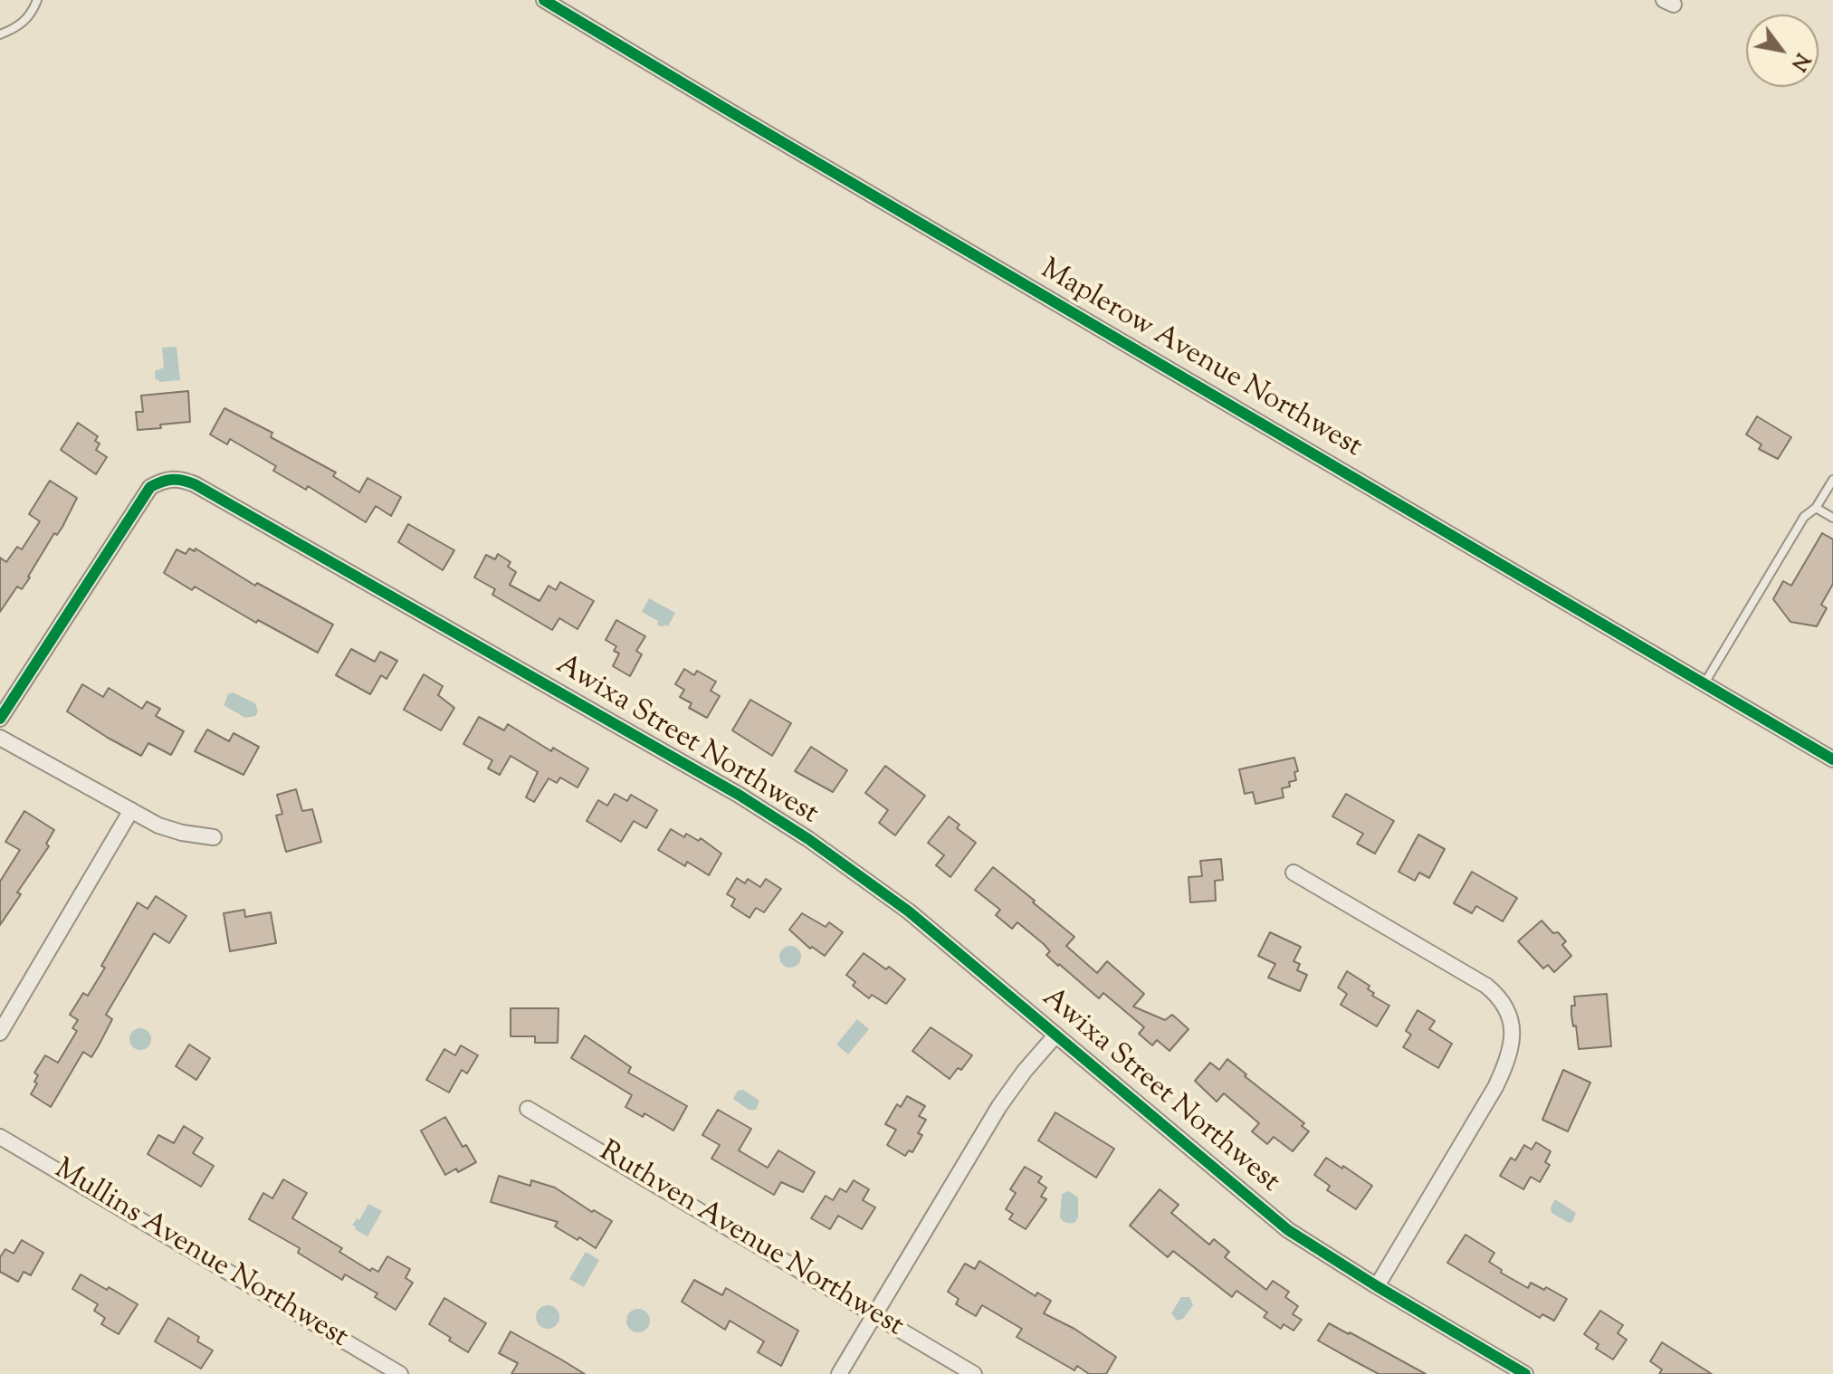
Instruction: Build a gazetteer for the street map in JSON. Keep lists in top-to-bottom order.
{
  "streets": {
    "street": [
      "Maplerow Avenue Northwest",
      "Awixa Street Northwest",
      "Ruthven Avenue Northwest",
      "Mullins Avenue Northwest"
    ]
  },
  "north": "bottom right"
}
